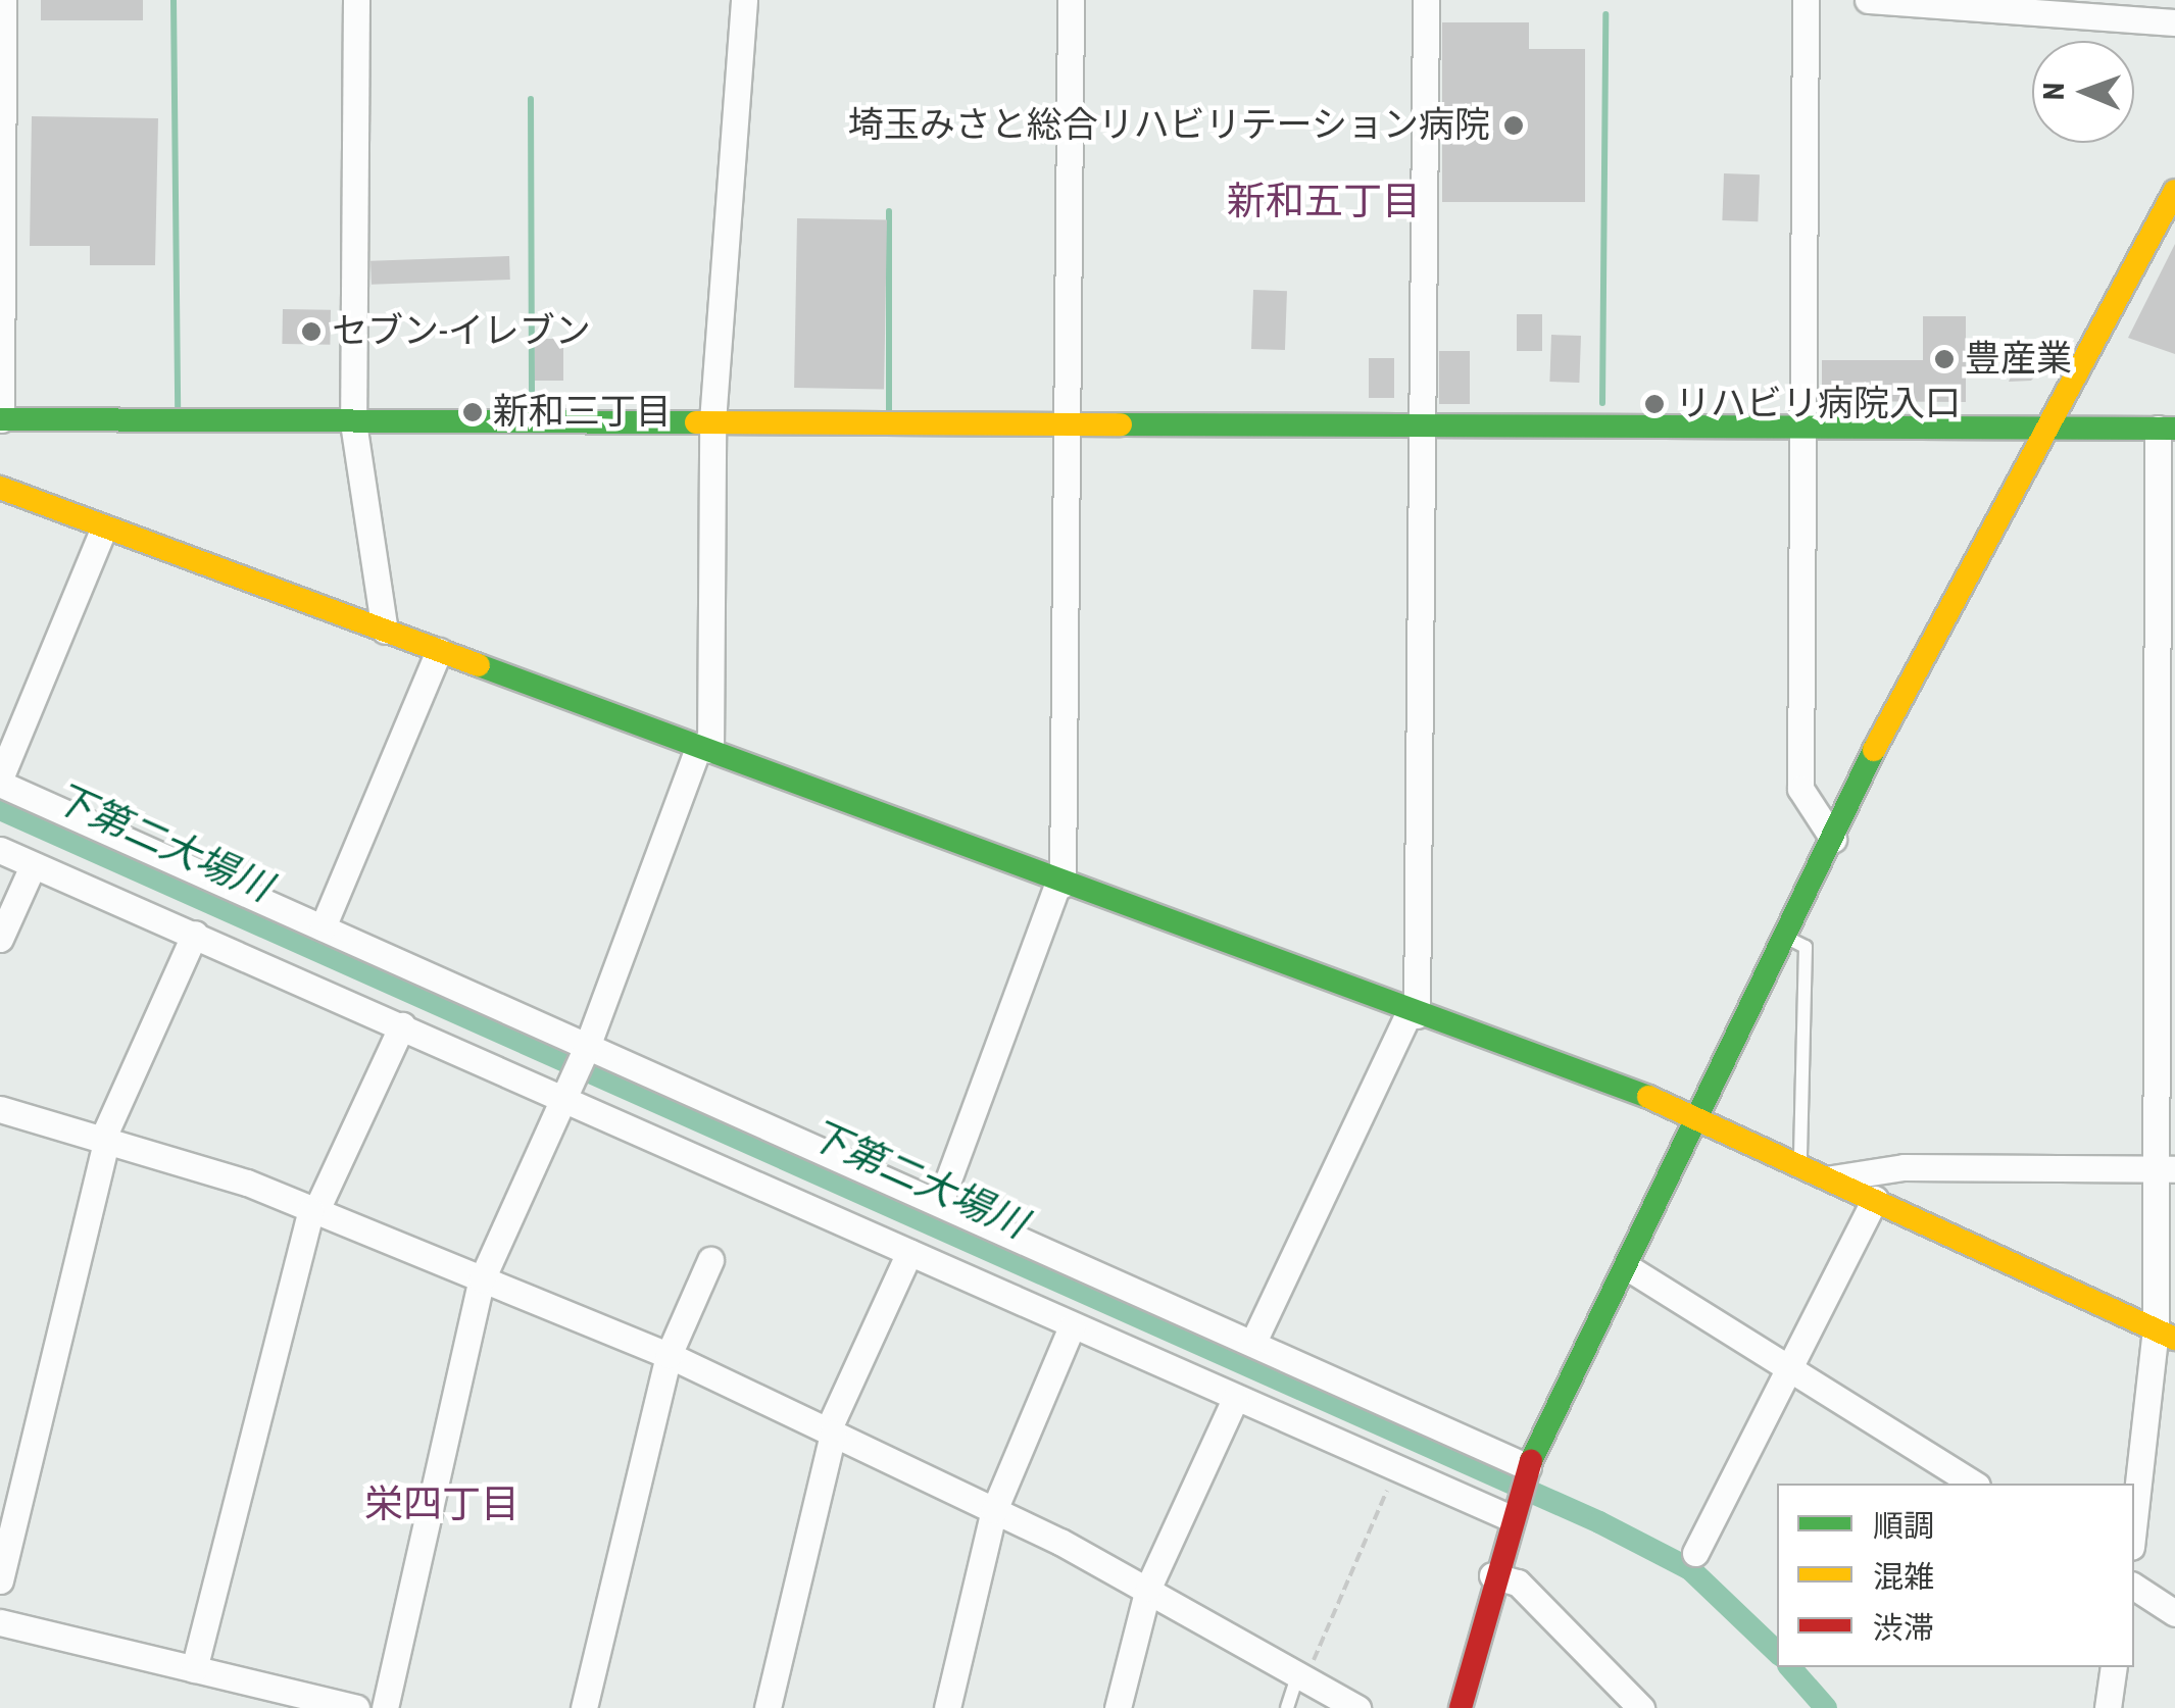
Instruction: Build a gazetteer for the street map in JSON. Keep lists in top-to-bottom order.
{
  "districts": ["新和五丁目", "栄四丁目"],
  "water": ["下第二大場川"],
  "places": [
    "埼玉みさと総合リハビリテーション病院",
    "セブン-イレブン",
    "豊産業",
    "リハビリ病院入口",
    "新和三丁目"
  ],
  "legend": ["順調", "混雑", "渋滞"],
  "north": "left"
}
